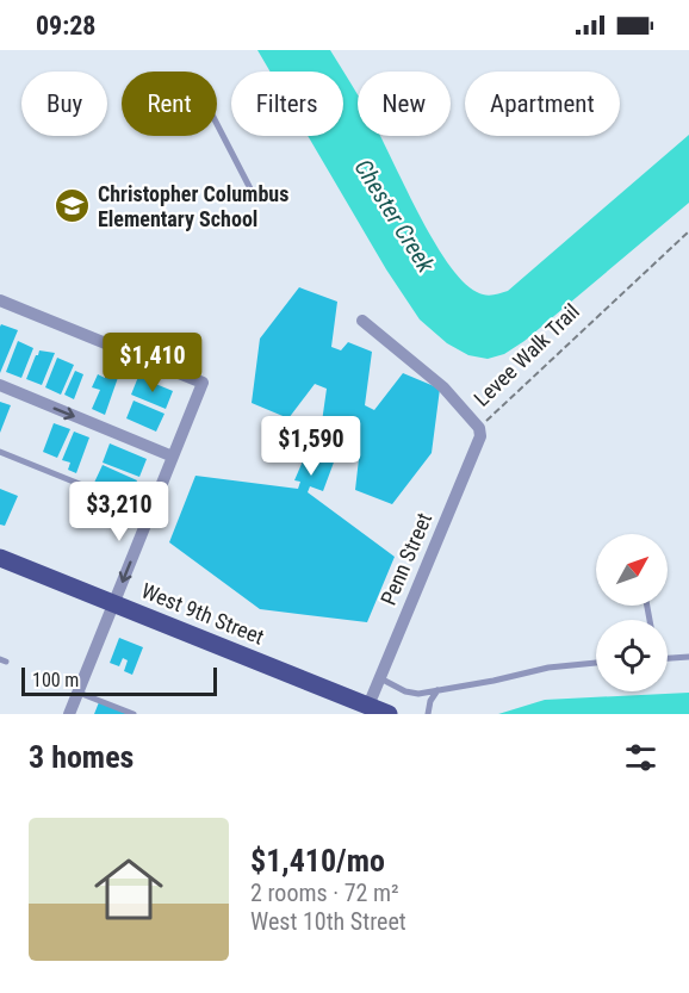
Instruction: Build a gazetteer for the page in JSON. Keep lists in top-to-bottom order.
{
  "streets": {
    "main road": ["West 9th Street"],
    "street": ["Levee Walk Trail", "Penn Street"]
  },
  "crossings": [
    ["Levee Walk Trail", "Penn Street"],
    ["Penn Street", "West 9th Street"]
  ],
  "water": ["Chester Creek"],
  "places": {
    "school or university": ["Christopher Columbus Elementary School"]
  },
  "scale_bar": "100 m",
  "north": "top right",
  "page": {
    "status": "09:28",
    "chip": [
      "Buy",
      "Rent",
      "Filters",
      "New",
      "Apartment"
    ],
    "price": ["$1,410", "$1,590", "$3,210"],
    "scale": "100 m",
    "heading": "3 homes",
    "list": [
      {
        "name": "$1,410/mo",
        "note": "2 rooms · 72 m² · West 10th Street"
      }
    ]
  }
}
